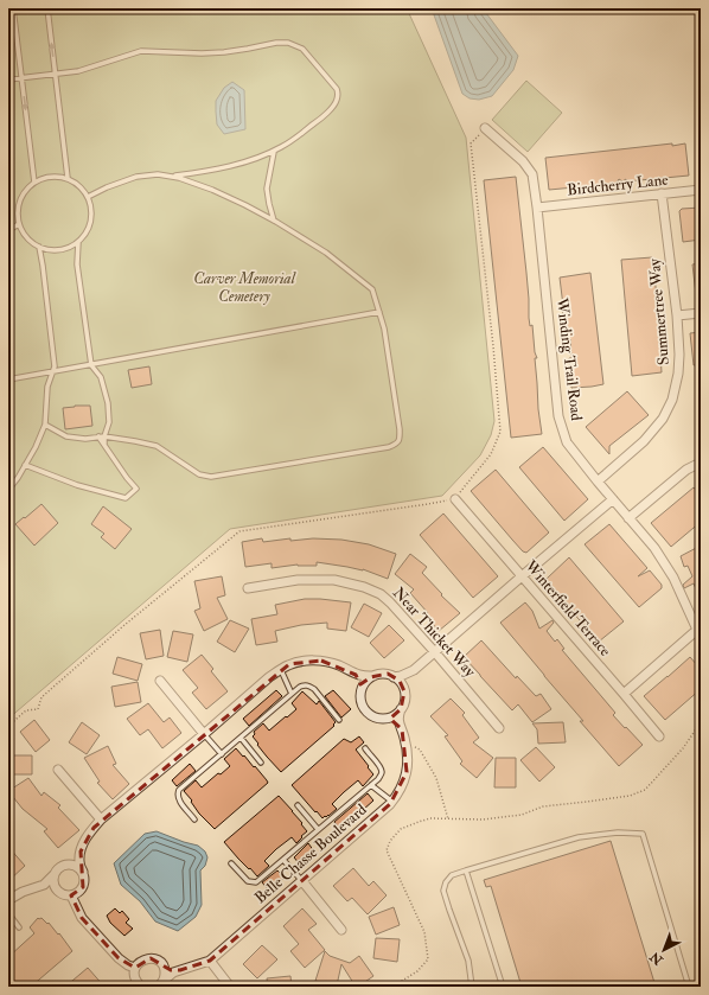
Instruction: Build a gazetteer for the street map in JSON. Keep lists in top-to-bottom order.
{
  "streets": {
    "street": [
      "Birdcherry Lane",
      "Summertree Way",
      "Winding Trail Road",
      "Winterfield Terrace",
      "Near Thicket Way",
      "Belle Chasse Boulevard"
    ]
  },
  "crossings": [
    ["Birdcherry Lane", "Summertree Way"],
    ["Birdcherry Lane", "Winding Trail Road"],
    ["Summertree Way", "Winding Trail Road"],
    ["Winding Trail Road", "Belle Chasse Boulevard"],
    ["Winterfield Terrace", "Belle Chasse Boulevard"],
    ["Near Thicket Way", "Belle Chasse Boulevard"]
  ],
  "parks": ["Carver Memorial Cemetery"],
  "north": "bottom left"
}
